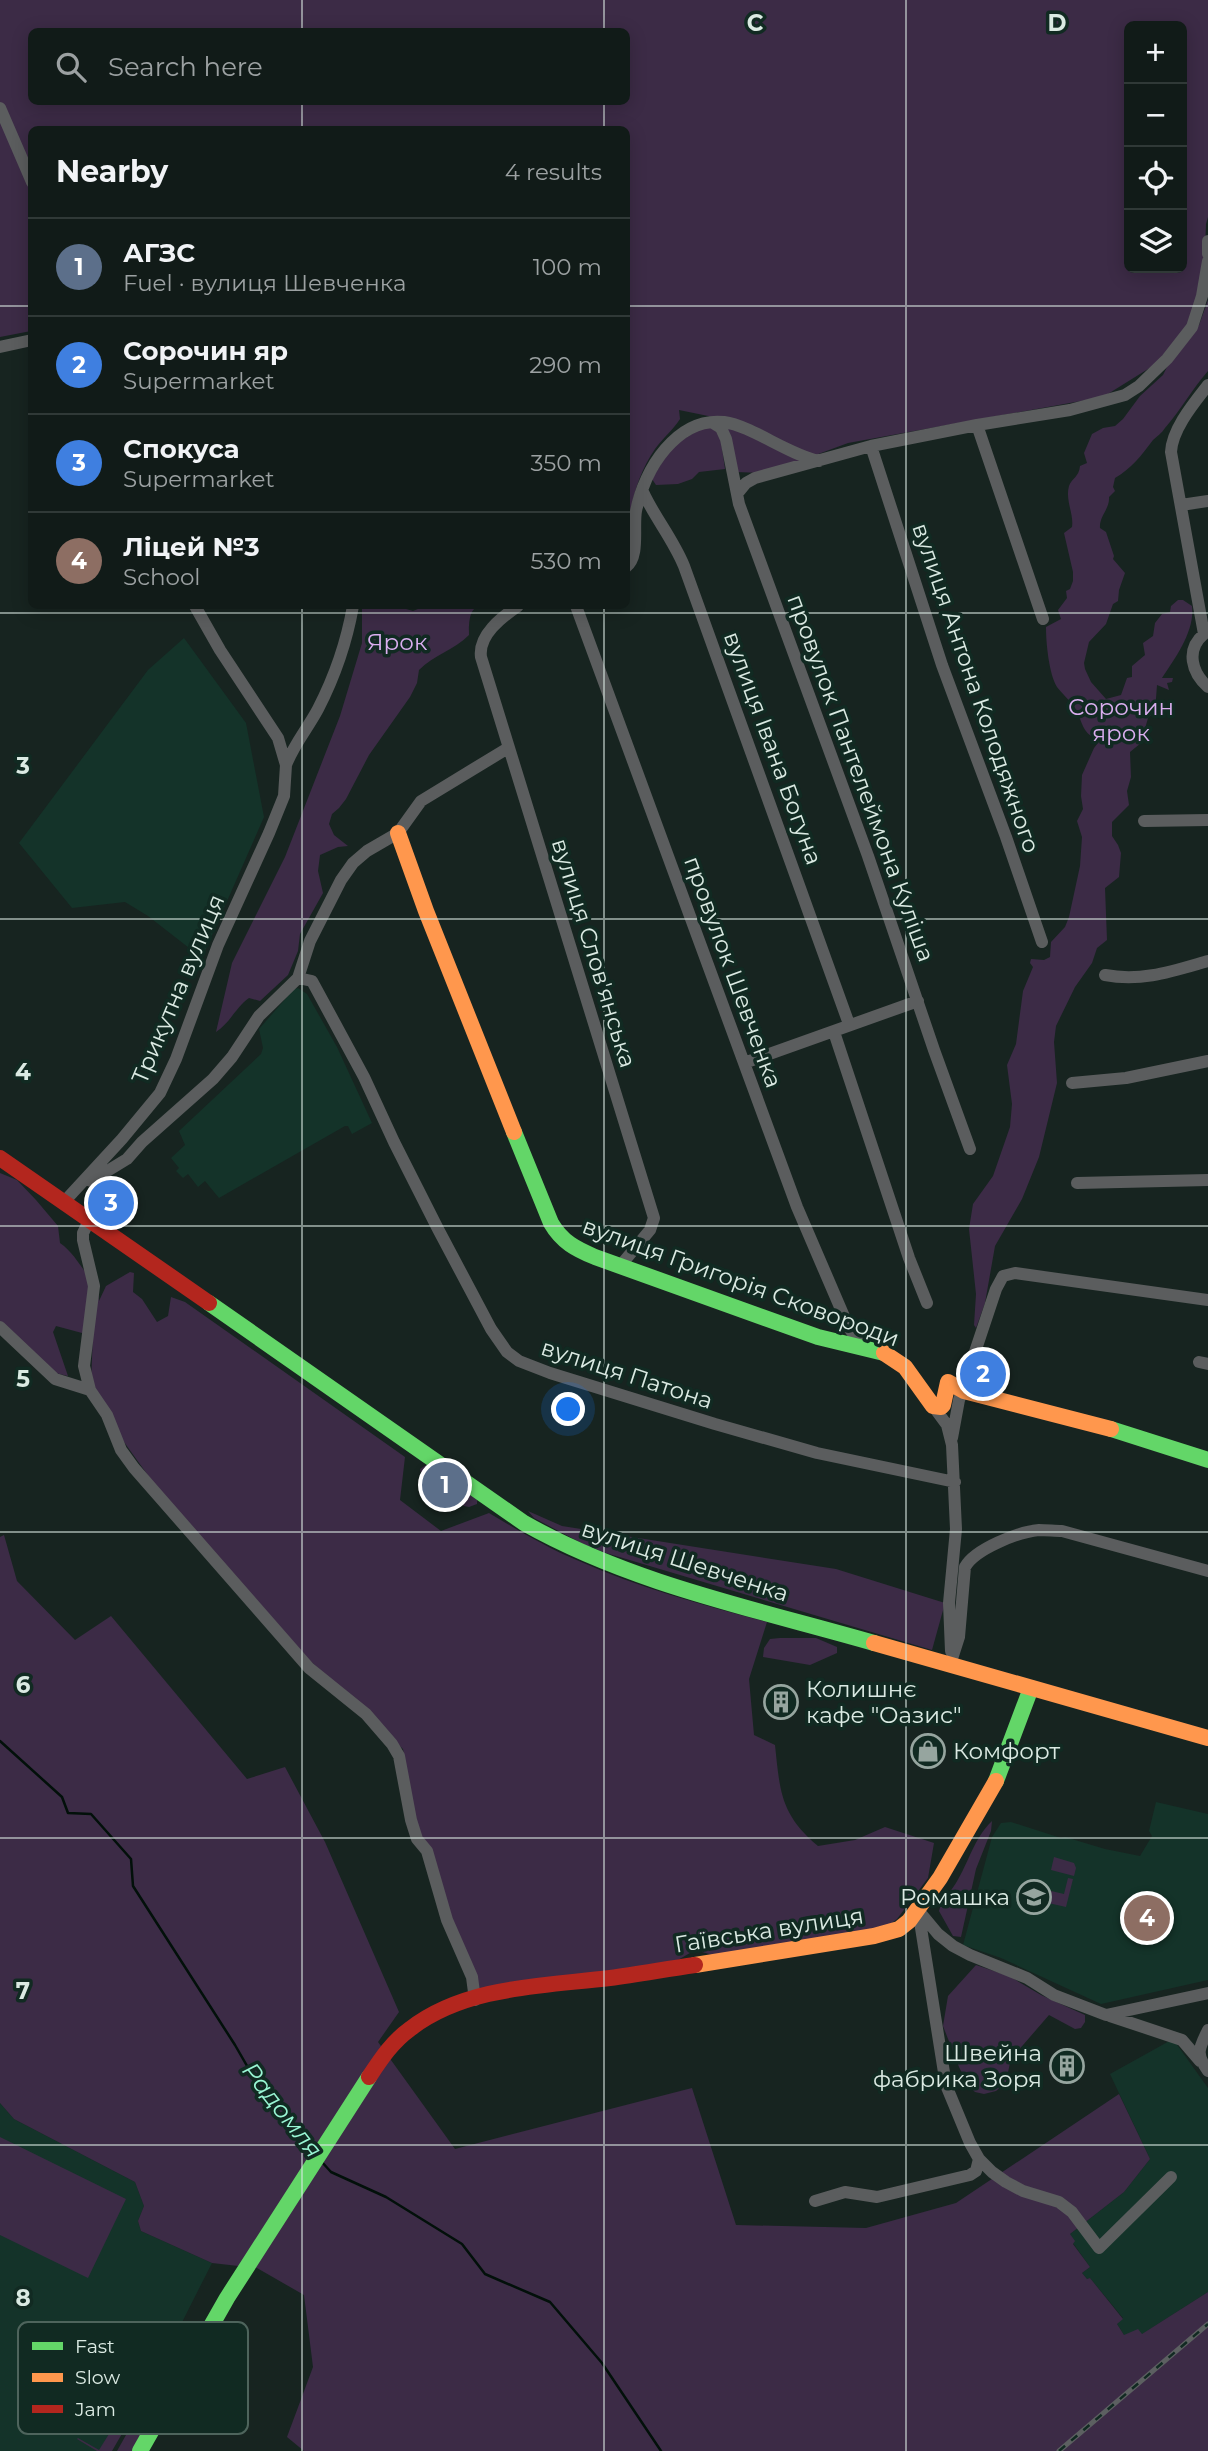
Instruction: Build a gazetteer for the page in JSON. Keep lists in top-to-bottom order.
{
  "streets": {
    "street": [
      "вулиця Антона Колодяжного",
      "вулиця Івана Богуна",
      "провулок Пантелеймона Куліша",
      "вулиця Слов'янська",
      "провулок Шевченка",
      "Трикутна вулиця",
      "вулиця Григорія Сковороди",
      "вулиця Патона",
      "вулиця Шевченка",
      "Гаївська вулиця"
    ]
  },
  "crossings": [
    ["вулиця Слов'янська", "вулиця Григорія Сковороди"],
    ["провулок Шевченка", "вулиця Григорія Сковороди"],
    ["Трикутна вулиця", "вулиця Шевченка"],
    ["вулиця Шевченка", "Гаївська вулиця"]
  ],
  "water": ["Радомля"],
  "parks": ["Ярок", "Сорочин ярок"],
  "places": {
    "building": ["Колишнє кафе \"Оазис\"", "Швейна фабрика Зоря"],
    "shop": ["Комфорт"],
    "school or university": ["Ромашка"]
  },
  "legend": ["Fast", "Slow", "Jam"],
  "page": {
    "map_buttons": ["+", "−"],
    "search": "Search here",
    "heading": ["Nearby", "4 results"],
    "list": [
      {
        "mark": "1",
        "name": "АГЗС",
        "note": "Fuel · вулиця Шевченка",
        "value": "100 m"
      },
      {
        "mark": "2",
        "name": "Сорочин яр",
        "note": "Supermarket",
        "value": "290 m"
      },
      {
        "mark": "3",
        "name": "Спокуса",
        "note": "Supermarket",
        "value": "350 m"
      },
      {
        "mark": "4",
        "name": "Ліцей №3",
        "note": "School",
        "value": "530 m"
      }
    ],
    "pins": [
      "3",
      "2",
      "1",
      "4"
    ]
  },
  "grid": {
    "columns": ["C", "D"],
    "rows": [
      "3",
      "4",
      "5",
      "6",
      "7",
      "8"
    ]
  }
}
